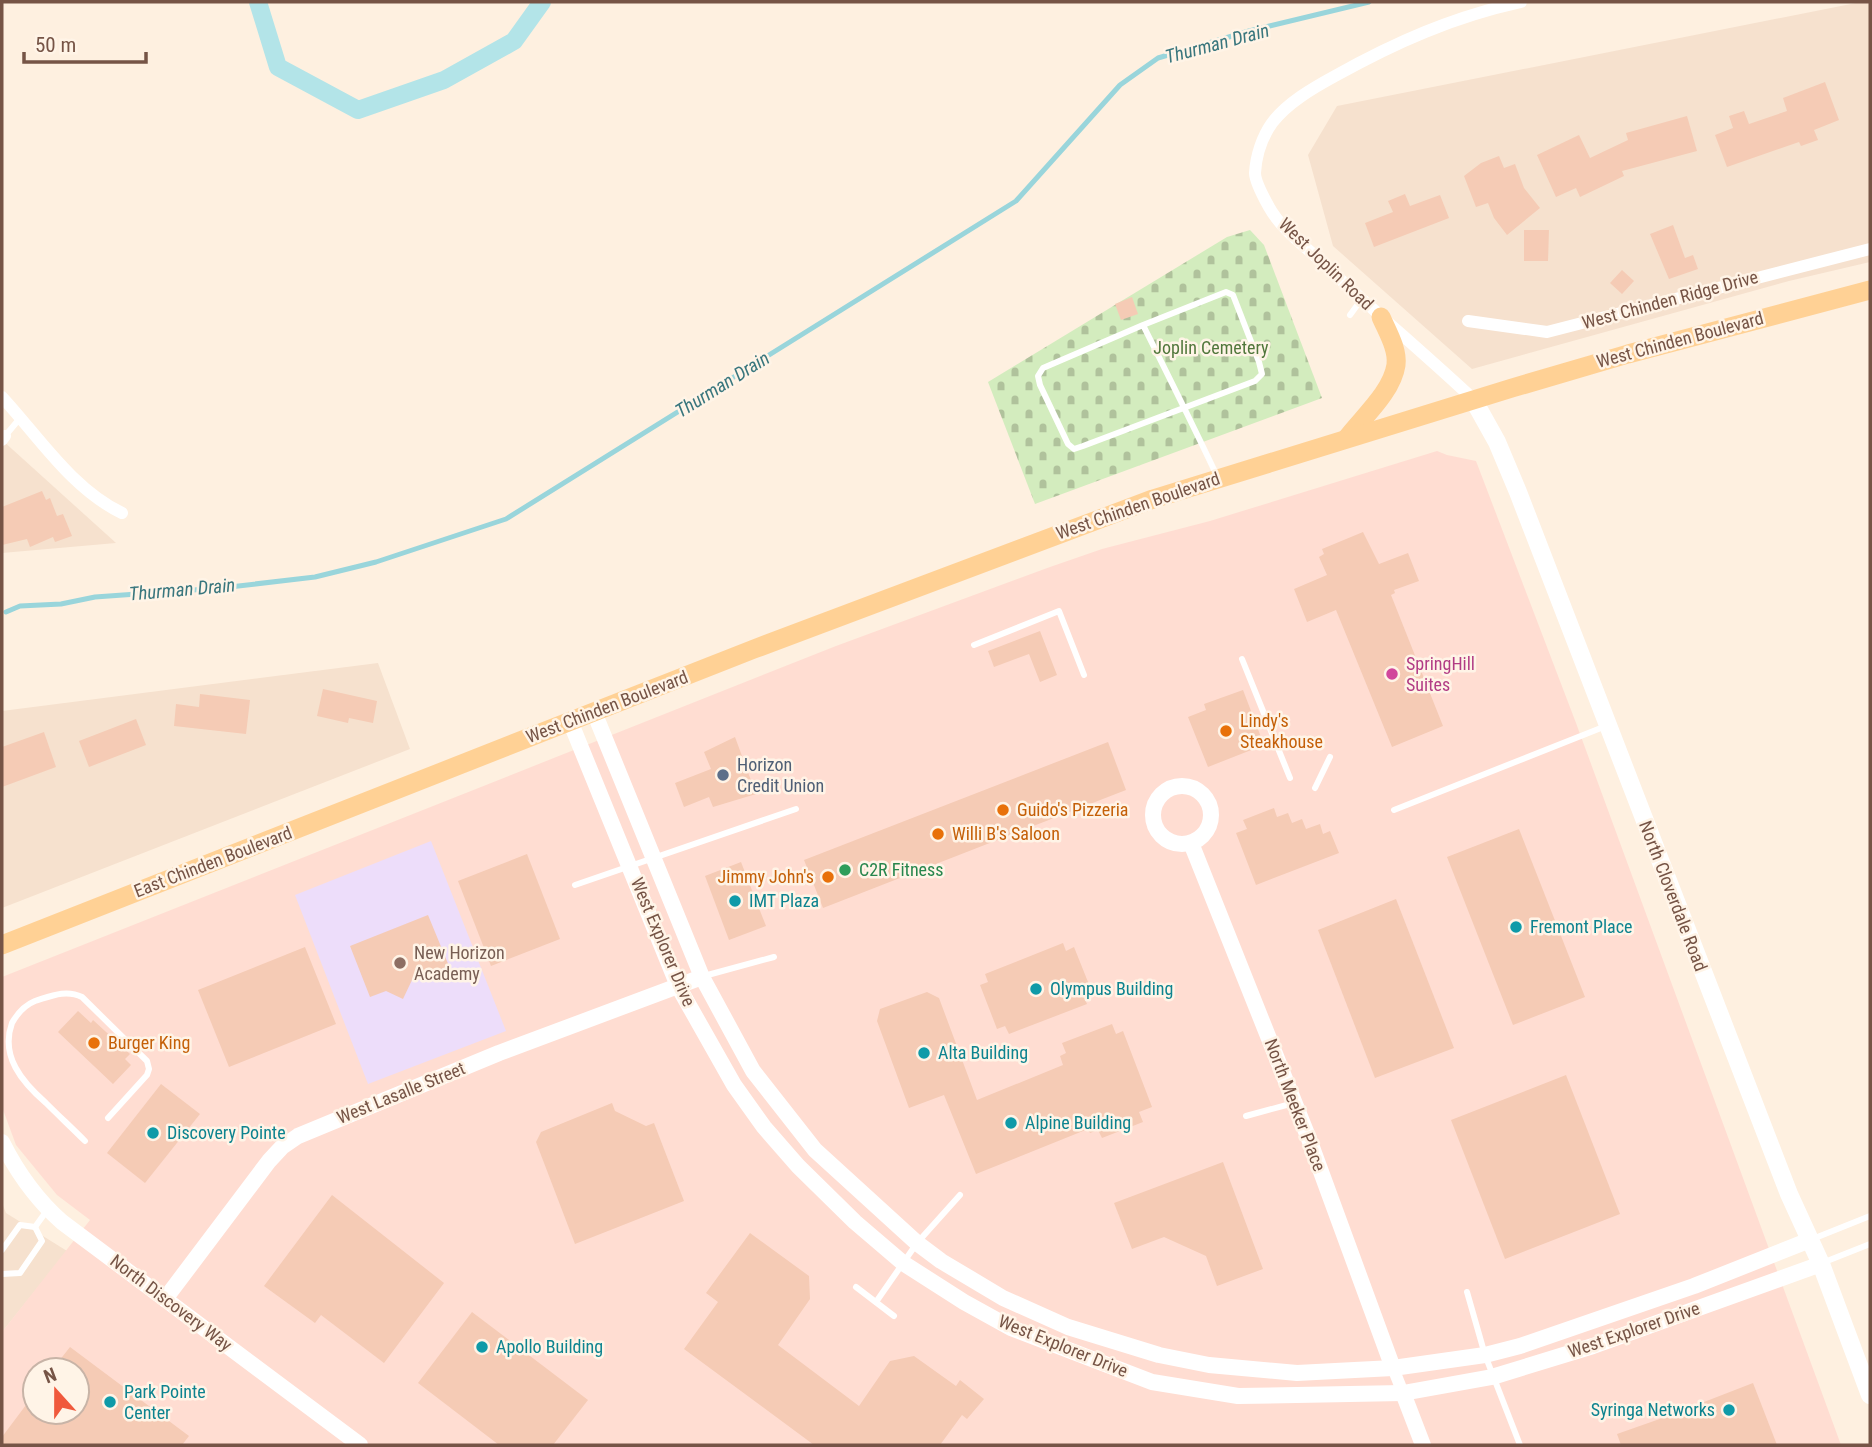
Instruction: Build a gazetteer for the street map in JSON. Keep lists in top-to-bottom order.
{
  "streets": {
    "main road": ["West Chinden Boulevard", "East Chinden Boulevard", "North Cloverdale Road"],
    "street": [
      "West Joplin Road",
      "West Chinden Ridge Drive",
      "West Explorer Drive",
      "West Lasalle Street",
      "North Meeker Place",
      "North Discovery Way"
    ]
  },
  "crossings": [
    ["West Joplin Road", "West Chinden Boulevard"],
    ["West Joplin Road", "North Cloverdale Road"],
    ["West Chinden Boulevard", "East Chinden Boulevard"],
    ["West Chinden Boulevard", "North Cloverdale Road"],
    ["West Chinden Boulevard", "West Explorer Drive"],
    ["North Cloverdale Road", "West Explorer Drive"],
    ["West Explorer Drive", "West Lasalle Street"],
    ["West Explorer Drive", "North Meeker Place"],
    ["West Lasalle Street", "North Discovery Way"]
  ],
  "water": ["Thurman Drain"],
  "parks": ["Joplin Cemetery"],
  "places": [
    "SpringHill Suites",
    "Lindy's Steakhouse",
    "Horizon Credit Union",
    "Guido's Pizzeria",
    "Willi B's Saloon",
    "C2R Fitness",
    "Jimmy John's",
    "IMT Plaza",
    "Fremont Place",
    "New Horizon Academy",
    "Olympus Building",
    "Burger King",
    "Alta Building",
    "Alpine Building",
    "Discovery Pointe",
    "Apollo Building",
    "Park Pointe Center",
    "Syringa Networks"
  ],
  "scale_bar": "50 m",
  "north": "top"
}
